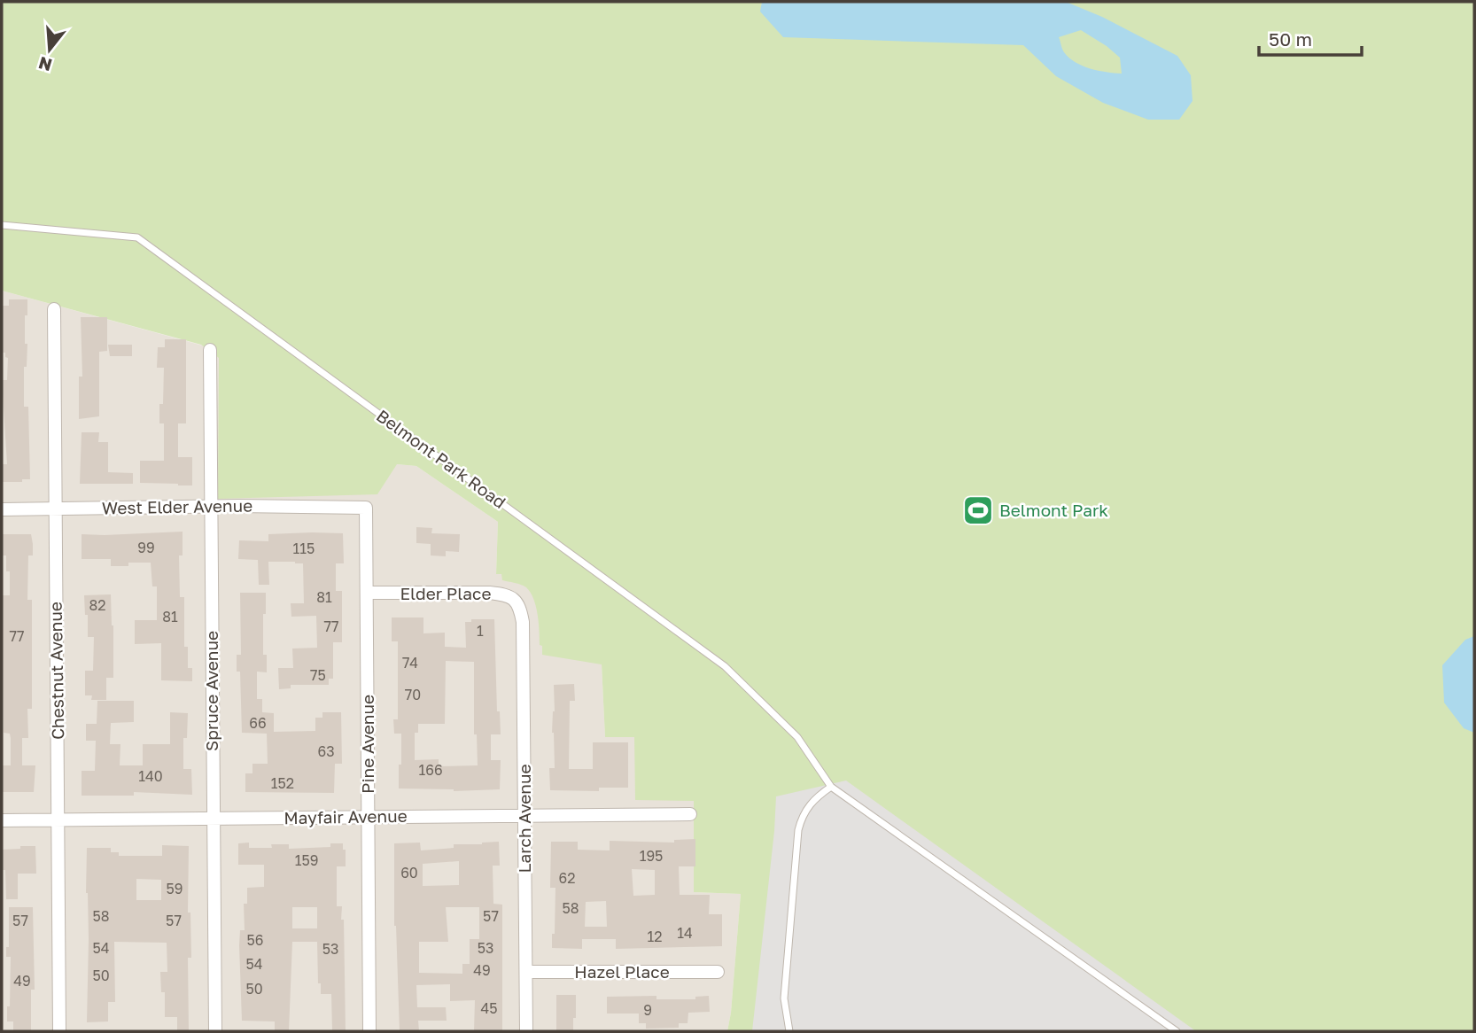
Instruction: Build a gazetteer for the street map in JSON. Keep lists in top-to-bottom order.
{
  "streets": {
    "street": [
      "West Elder Avenue",
      "Elder Place",
      "Chestnut Avenue",
      "Spruce Avenue",
      "Pine Avenue",
      "Mayfair Avenue",
      "Larch Avenue",
      "Hazel Place"
    ],
    "lane": ["Belmont Park Road"]
  },
  "crossings": [
    ["West Elder Avenue", "Chestnut Avenue"],
    ["West Elder Avenue", "Spruce Avenue"],
    ["West Elder Avenue", "Pine Avenue"],
    ["Elder Place", "Pine Avenue"],
    ["Elder Place", "Larch Avenue"],
    ["Chestnut Avenue", "Mayfair Avenue"],
    ["Spruce Avenue", "Mayfair Avenue"],
    ["Pine Avenue", "Mayfair Avenue"],
    ["Mayfair Avenue", "Larch Avenue"],
    ["Larch Avenue", "Hazel Place"]
  ],
  "places": {
    "sports": ["Belmont Park"]
  },
  "house_numbers": [
    "99",
    "115",
    "81",
    "82",
    "81",
    "77",
    "1",
    "77",
    "74",
    "75",
    "70",
    "66",
    "63",
    "166",
    "140",
    "152",
    "195",
    "159",
    "60",
    "62",
    "59",
    "58",
    "58",
    "57",
    "57",
    "57",
    "14",
    "12",
    "56",
    "54",
    "53",
    "53",
    "54",
    "49",
    "50",
    "49",
    "50",
    "45",
    "9"
  ],
  "scale_bar": "50 m",
  "north": "bottom"
}
